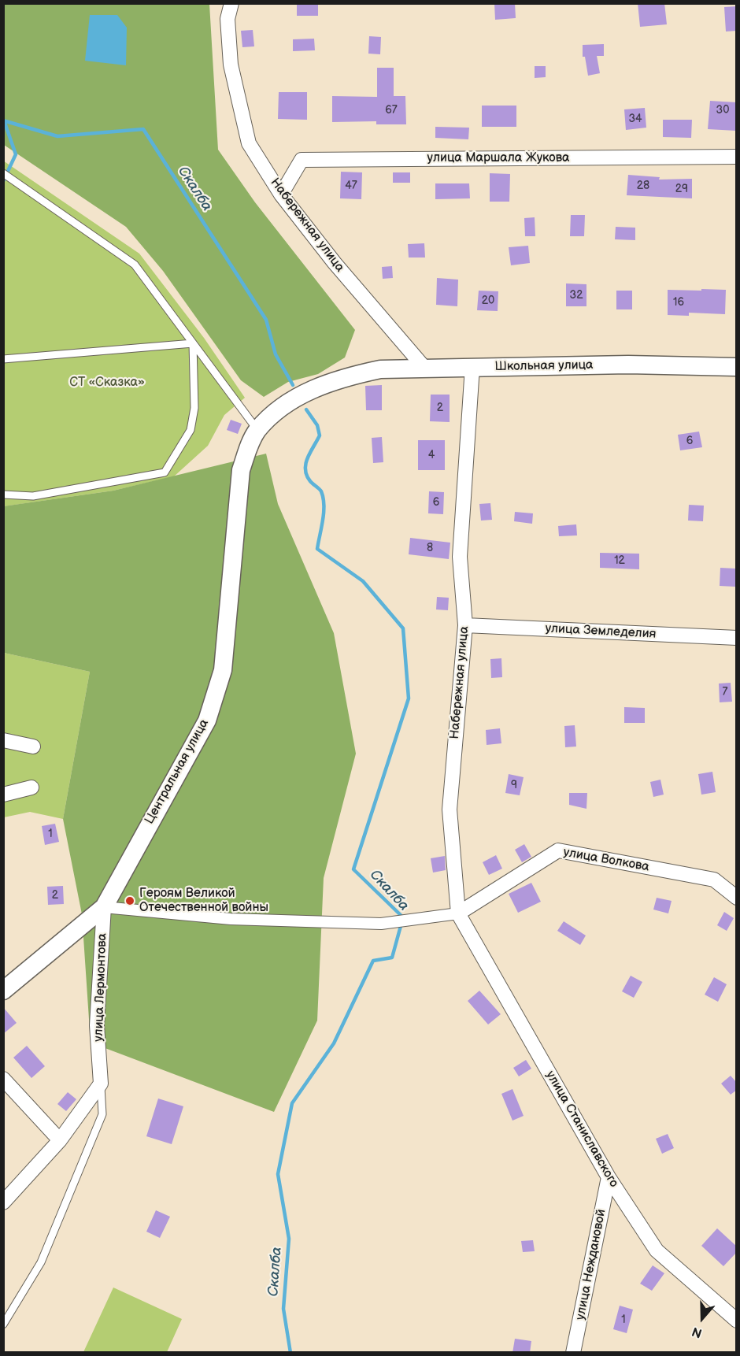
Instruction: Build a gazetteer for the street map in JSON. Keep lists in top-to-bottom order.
{
  "streets": {
    "street": [
      "улица Маршала Жукова",
      "Набережная улица",
      "Школьная улица",
      "улица Земледелия",
      "Центральная улица",
      "улица Волкова",
      "улица Лермонтова",
      "улица Станиславского",
      "улица Неждановой"
    ]
  },
  "crossings": [
    ["улица Маршала Жукова", "Набережная улица"],
    ["Набережная улица", "Школьная улица"],
    ["Набережная улица", "улица Земледелия"],
    ["Набережная улица", "улица Волкова"],
    ["Набережная улица", "улица Станиславского"],
    ["Школьная улица", "Центральная улица"],
    ["Центральная улица", "улица Лермонтова"],
    ["улица Волкова", "улица Станиславского"],
    ["улица Станиславского", "улица Неждановой"]
  ],
  "water": ["Скалба"],
  "parks": ["СТ «Сказка»"],
  "places": ["Героям Великой Отечественной войны"],
  "house_numbers": [
    "67",
    "30",
    "34",
    "47",
    "28",
    "29",
    "32",
    "20",
    "16",
    "2",
    "6",
    "4",
    "6",
    "8",
    "12",
    "7",
    "9",
    "1",
    "2",
    "1"
  ],
  "north": "bottom"
}
